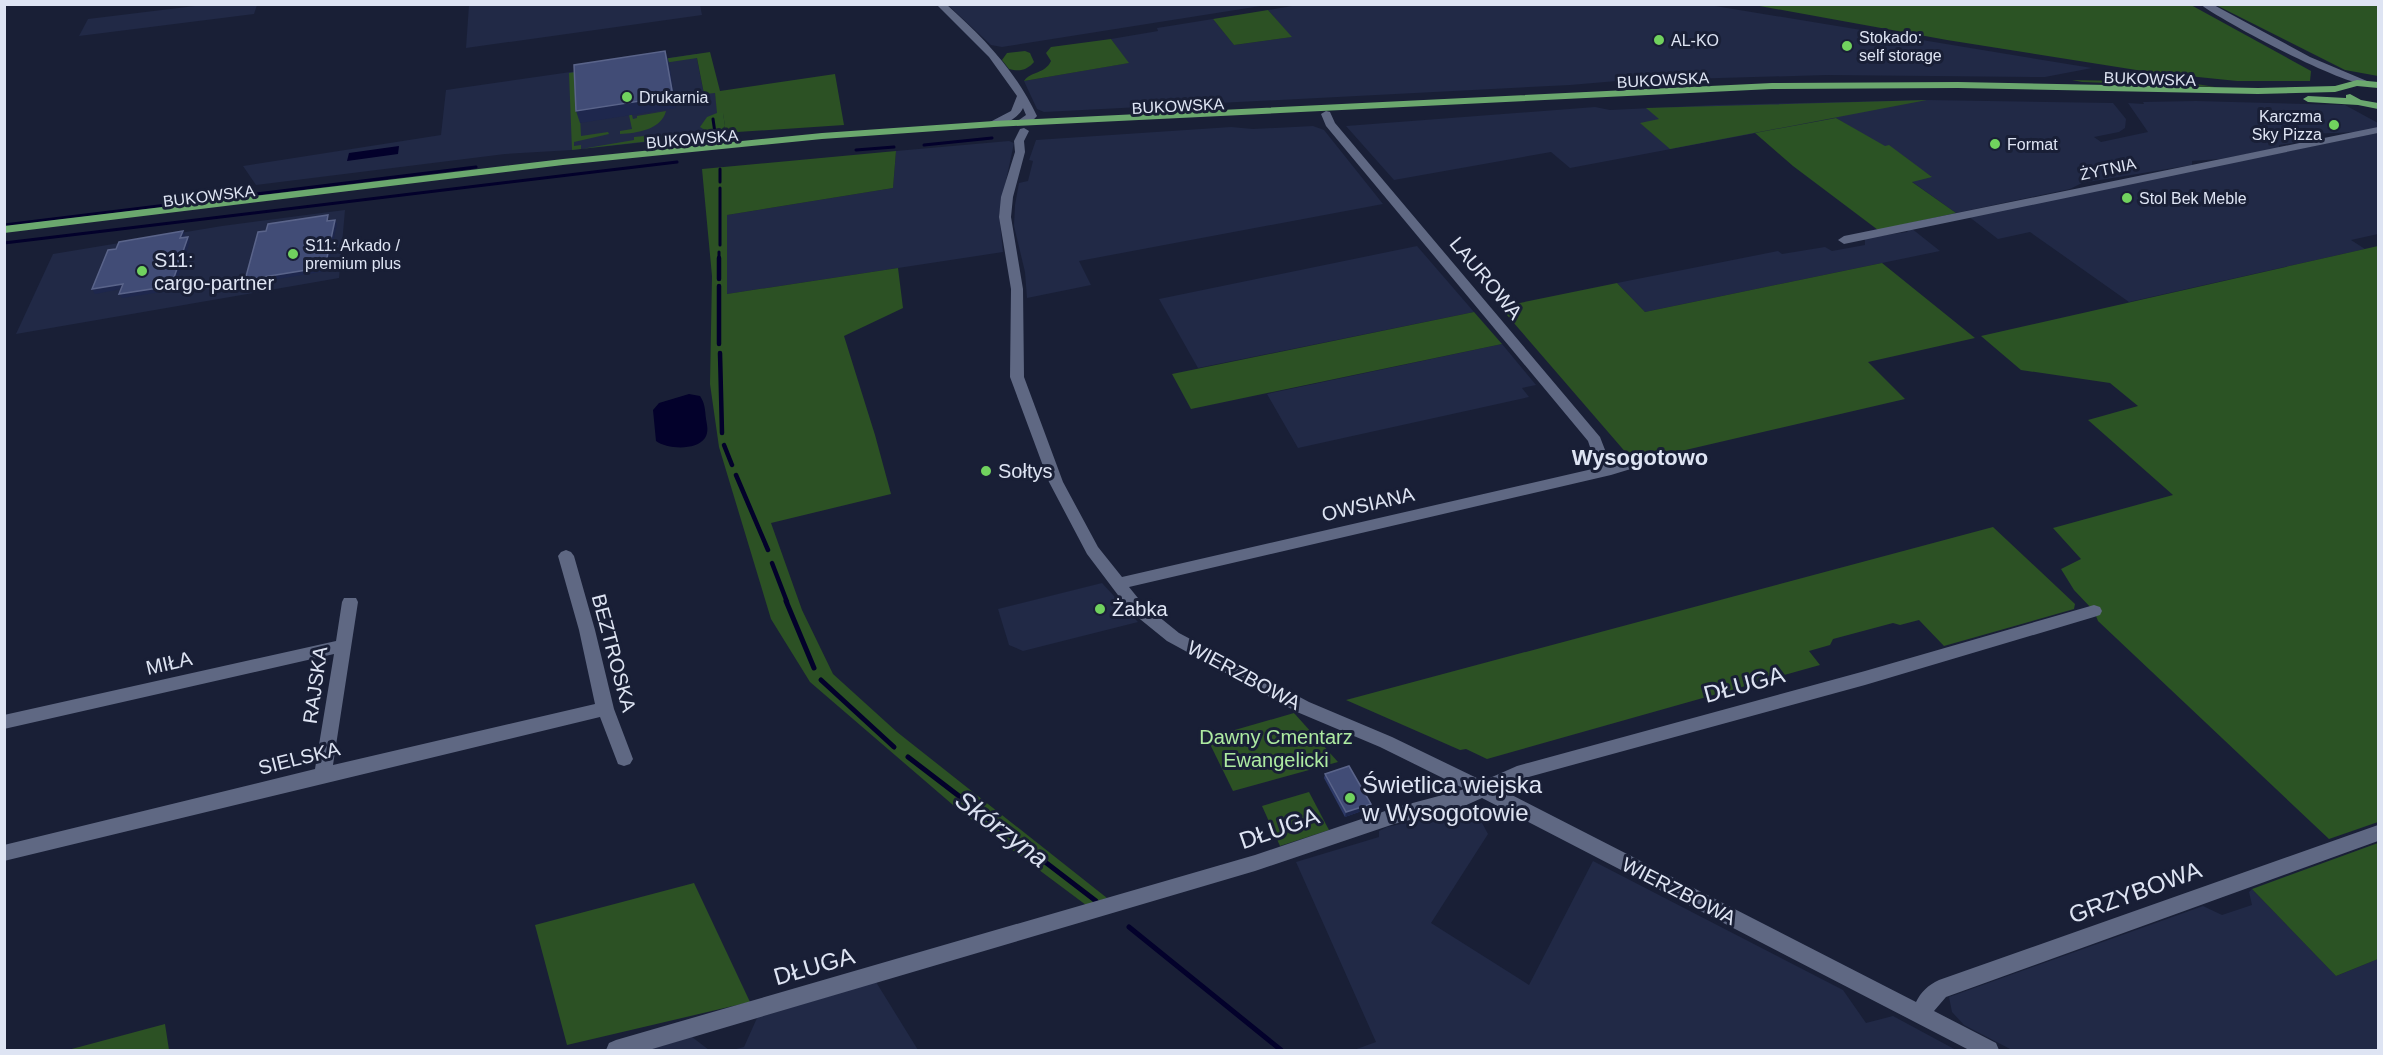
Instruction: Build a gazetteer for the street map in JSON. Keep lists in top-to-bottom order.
{
  "streets": {
    "main road": ["BUKOWSKA"],
    "street": [
      "ŻYTNIA",
      "LAUROWA",
      "OWSIANA",
      "BEZTROSKA",
      "MIŁA",
      "WIERZBOWA",
      "DŁUGA",
      "RAJSKA",
      "SIELSKA",
      "GRZYBOWA"
    ]
  },
  "crossings": [
    ["BUKOWSKA", "LAUROWA"],
    ["BUKOWSKA", "WIERZBOWA"],
    ["LAUROWA", "OWSIANA"],
    ["OWSIANA", "WIERZBOWA"],
    ["BEZTROSKA", "SIELSKA"],
    ["MIŁA", "RAJSKA"],
    ["WIERZBOWA", "DŁUGA"],
    ["WIERZBOWA", "GRZYBOWA"],
    ["RAJSKA", "SIELSKA"]
  ],
  "districts": ["Wysogotowo"],
  "water": ["Skórzyna"],
  "parks": ["Dawny Cmentarz Ewangelicki"],
  "places": [
    "AL-KO",
    "Stokado: self storage",
    "Drukarnia",
    "Karczma Sky Pizza",
    "Format",
    "Stol Bek Meble",
    "S11: Arkado / premium plus",
    "S11: cargo-partner",
    "Sołtys",
    "Żabka",
    "Świetlica wiejska w Wysogotowie"
  ]
}
